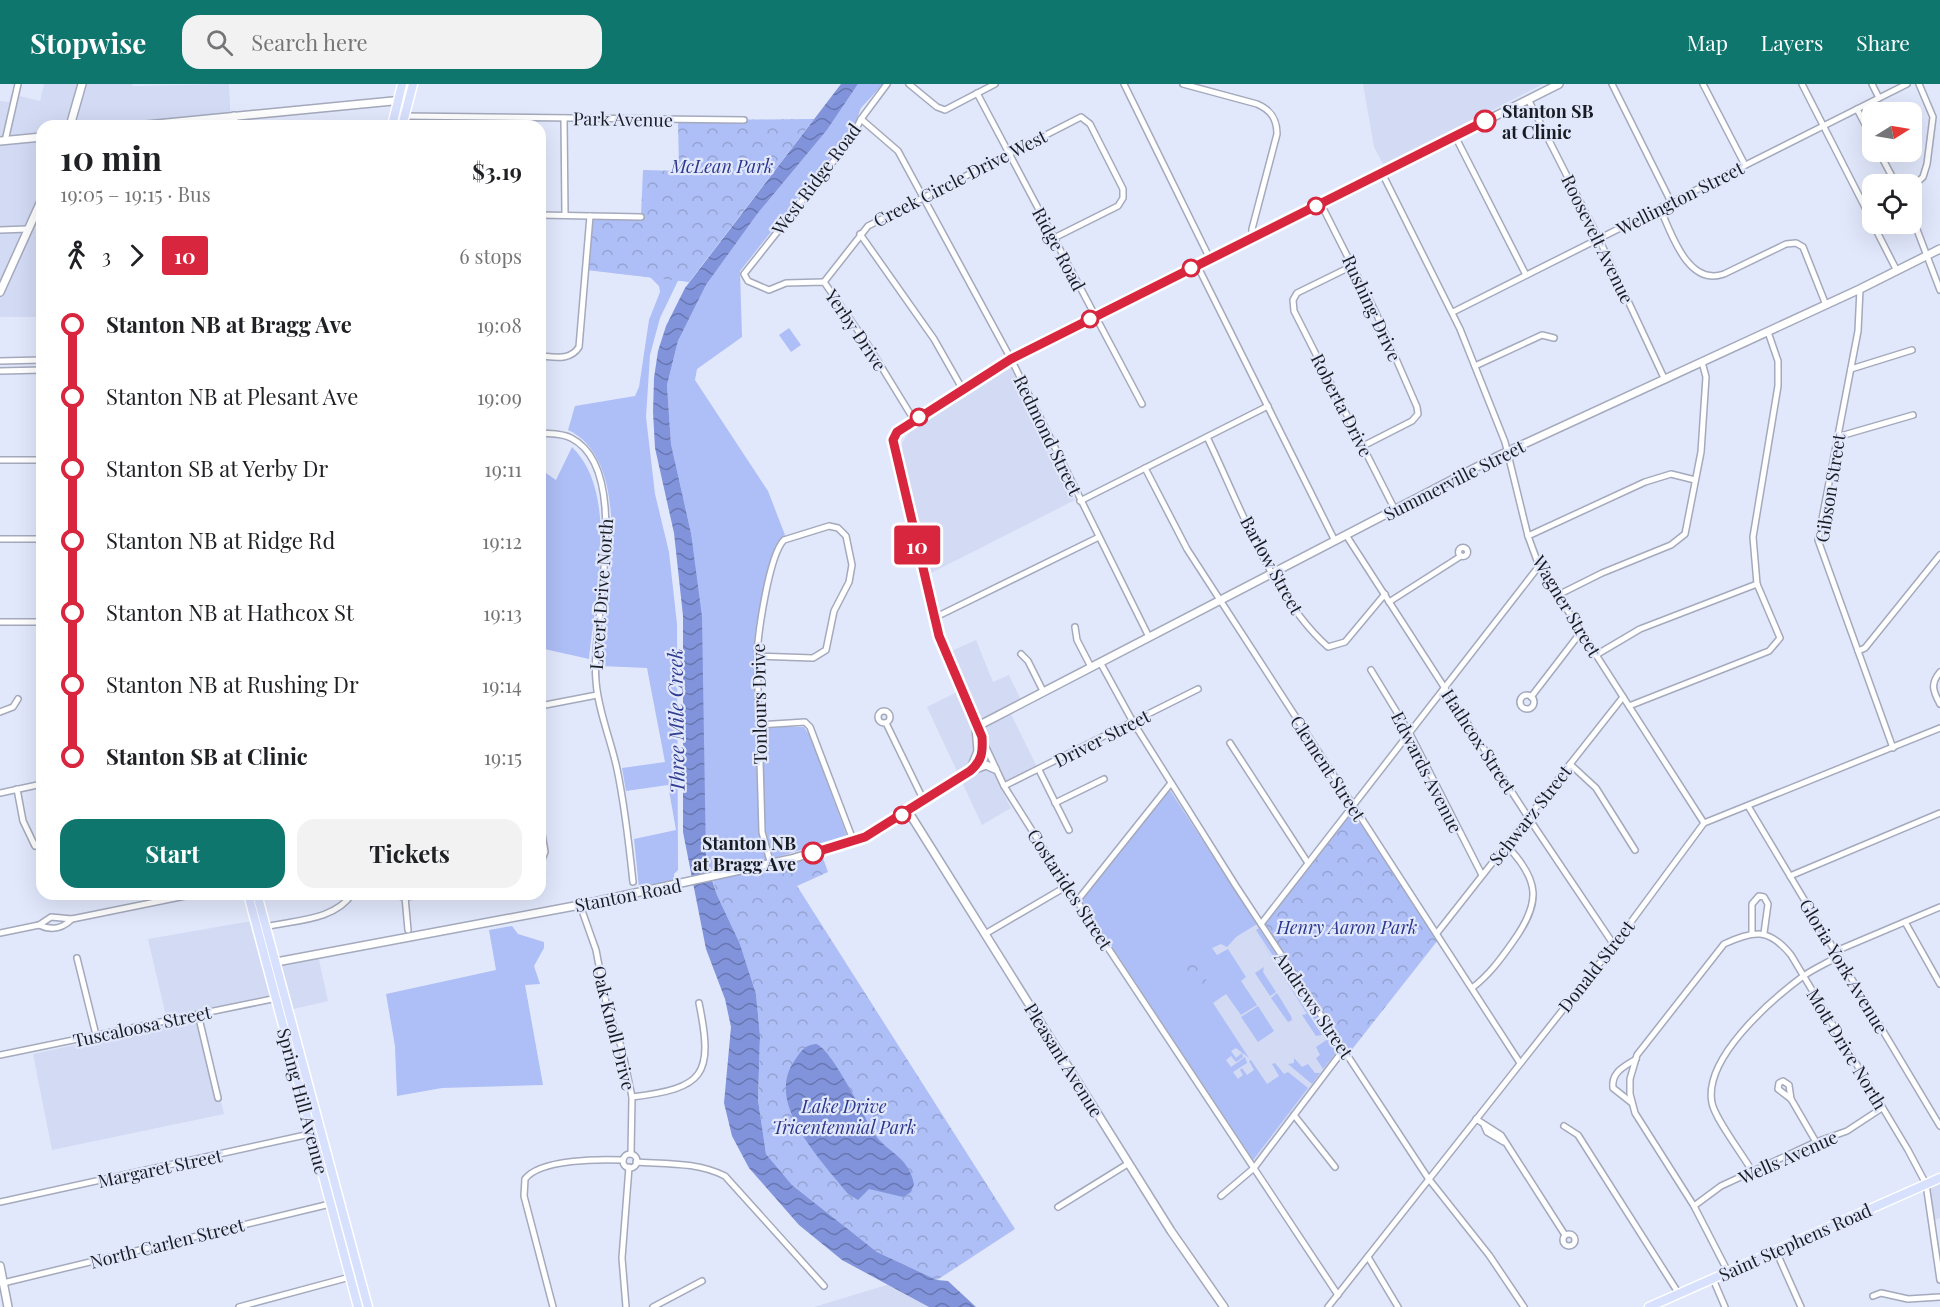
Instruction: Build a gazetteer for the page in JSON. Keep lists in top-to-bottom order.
{
  "streets": {
    "main road": ["Spring Hill Avenue", "Saint Stephens Road"],
    "street": [
      "Park Avenue",
      "Creek Circle Drive West",
      "West Ridge Road",
      "Wellington Street",
      "Roosevelt Avenue",
      "Ridge Road",
      "Rushing Drive",
      "Yerby Drive",
      "Roberta Drive",
      "Redmond Street",
      "Summerville Street",
      "Gibson Street",
      "Barlow Street",
      "Levert Drive North",
      "Wagner Street",
      "Tonlours Drive",
      "Driver Street",
      "Hathcox Street",
      "Clement Street",
      "Edwards Avenue",
      "Schwarz Street",
      "Costarides Street",
      "Stanton Road",
      "Donald Street",
      "Gloria York Avenue",
      "Andrews Street",
      "Tuscaloosa Street",
      "Oak Knoll Drive",
      "Mott Drive North",
      "Pleasant Avenue",
      "Wells Avenue",
      "Margaret Street",
      "North Carlen Street"
    ]
  },
  "crossings": [
    ["Creek Circle Drive West", "Ridge Road"],
    ["Creek Circle Drive West", "Yerby Drive"],
    ["Creek Circle Drive West", "Redmond Street"],
    ["West Ridge Road", "Yerby Drive"],
    ["West Ridge Road", "Redmond Street"],
    ["Wellington Street", "Roosevelt Avenue"],
    ["Wellington Street", "Wagner Street"],
    ["Roosevelt Avenue", "Summerville Street"],
    ["Rushing Drive", "Roberta Drive"],
    ["Yerby Drive", "Costarides Street"],
    ["Roberta Drive", "Summerville Street"],
    ["Redmond Street", "Summerville Street"],
    ["Summerville Street", "Gibson Street"],
    ["Summerville Street", "Barlow Street"],
    ["Summerville Street", "Wagner Street"],
    ["Summerville Street", "Hathcox Street"],
    ["Summerville Street", "Clement Street"],
    ["Summerville Street", "Costarides Street"],
    ["Summerville Street", "Andrews Street"],
    ["Barlow Street", "Hathcox Street"],
    ["Wagner Street", "Schwarz Street"],
    ["Wagner Street", "Donald Street"],
    ["Tonlours Drive", "Stanton Road"],
    ["Driver Street", "Costarides Street"],
    ["Driver Street", "Andrews Street"],
    ["Hathcox Street", "Schwarz Street"],
    ["Hathcox Street", "Donald Street"],
    ["Clement Street", "Schwarz Street"],
    ["Clement Street", "Donald Street"],
    ["Edwards Avenue", "Schwarz Street"],
    ["Costarides Street", "Donald Street"],
    ["Stanton Road", "Oak Knoll Drive"],
    ["Stanton Road", "Pleasant Avenue"],
    ["Stanton Road", "Spring Hill Avenue"],
    ["Donald Street", "Andrews Street"],
    ["Tuscaloosa Street", "Spring Hill Avenue"],
    ["Mott Drive North", "Wells Avenue"],
    ["Mott Drive North", "Saint Stephens Road"],
    ["Spring Hill Avenue", "Margaret Street"],
    ["Spring Hill Avenue", "North Carlen Street"]
  ],
  "water": ["Three Mile Creek"],
  "parks": ["McLean Park", "Henry Aaron Park", "Lake Drive Tricentennial Park"],
  "places": ["Stanton SB at Clinic", "Stanton NB at Bragg Ave"],
  "lines": ["bus line 10"],
  "north": "right",
  "page": {
    "header": "Stopwise",
    "search": "Search here",
    "nav": ["Map", "Layers", "Share"],
    "on_map": "10",
    "heading": ["10 min", "19:05 – 19:15 · Bus", "$3.19"],
    "legs": ["3", "10", "6 stops"],
    "list": [
      {
        "name": "Stanton NB at Bragg Ave",
        "value": "19:08"
      },
      {
        "name": "Stanton NB at Plesant Ave",
        "value": "19:09"
      },
      {
        "name": "Stanton SB at Yerby Dr",
        "value": "19:11"
      },
      {
        "name": "Stanton NB at Ridge Rd",
        "value": "19:12"
      },
      {
        "name": "Stanton NB at Hathcox St",
        "value": "19:13"
      },
      {
        "name": "Stanton NB at Rushing Dr",
        "value": "19:14"
      },
      {
        "name": "Stanton SB at Clinic",
        "value": "19:15"
      }
    ],
    "buttons": ["Start", "Tickets"]
  }
}
